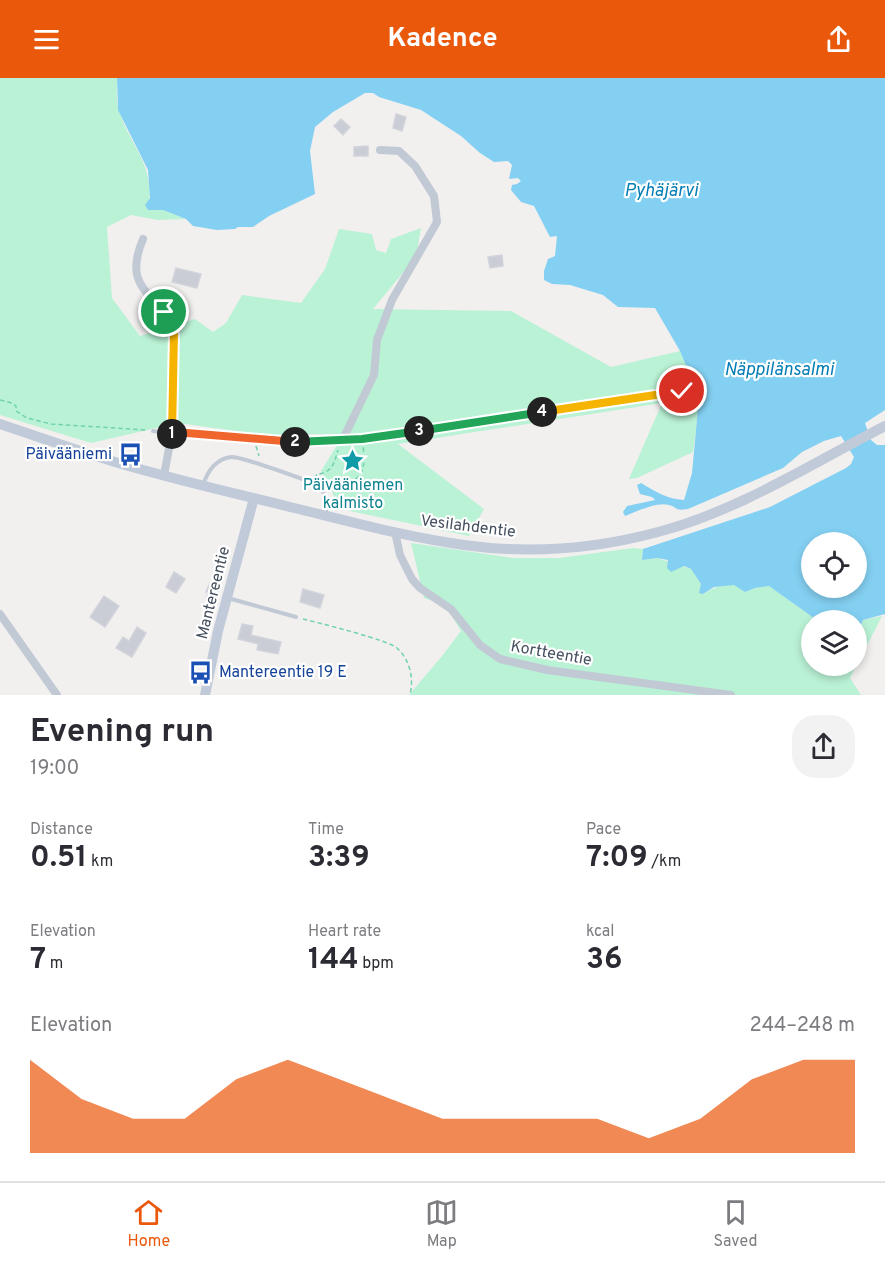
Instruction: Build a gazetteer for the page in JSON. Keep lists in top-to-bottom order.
{
  "streets": {
    "main road": ["Vesilahdentie", "Mantereentie"],
    "street": ["Kortteentie"]
  },
  "crossings": [
    ["Vesilahdentie", "Mantereentie"],
    ["Vesilahdentie", "Kortteentie"]
  ],
  "water": ["Pyhäjärvi", "Näppilänsalmi"],
  "places": {
    "bus stop": ["Päivääniemi", "Mantereentie 19 E"],
    "place": ["Päivääniemen kalmisto"]
  },
  "page": {
    "header": "Kadence",
    "pins": [
      "4",
      "3",
      "1",
      "2"
    ],
    "heading": ["Evening run", "19:00"],
    "stats": [
      ["Distance", "0.51 km"],
      ["Time", "3:39"],
      ["Pace", "7:09 /km"],
      ["Elevation", "7 m"],
      ["Heart rate", "144 bpm"],
      ["kcal", "36"]
    ],
    "chart": ["Elevation", "244–248 m"],
    "tabs": ["Home", "Map", "Saved"]
  }
}
